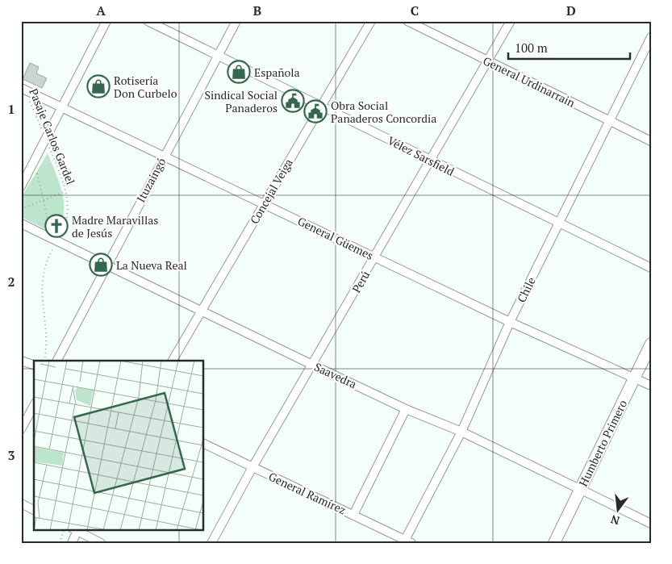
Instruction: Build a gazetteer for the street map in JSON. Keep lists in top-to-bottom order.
{
  "streets": {
    "street": [
      "General Urdinarrain",
      "Vélez Sarsfield",
      "Ituzaingó",
      "Concejal Veiga",
      "General Güemes",
      "Perú",
      "Chile",
      "Saavedra",
      "Humberto Primero",
      "General Ramírez"
    ],
    "path": ["Pasaje Carlos Gardel"]
  },
  "crossings": [
    ["General Urdinarrain", "Perú"],
    ["General Urdinarrain", "Chile"],
    ["Pasaje Carlos Gardel", "General Güemes"],
    ["Pasaje Carlos Gardel", "Saavedra"],
    ["Vélez Sarsfield", "Ituzaingó"],
    ["Vélez Sarsfield", "Concejal Veiga"],
    ["Vélez Sarsfield", "Perú"],
    ["Vélez Sarsfield", "Chile"],
    ["Ituzaingó", "General Güemes"],
    ["Ituzaingó", "Saavedra"],
    ["Concejal Veiga", "General Güemes"],
    ["Concejal Veiga", "Saavedra"],
    ["General Güemes", "Perú"],
    ["General Güemes", "Chile"],
    ["General Güemes", "Humberto Primero"],
    ["Perú", "Saavedra"],
    ["Perú", "General Ramírez"],
    ["Chile", "Saavedra"],
    ["Chile", "General Ramírez"],
    ["Saavedra", "Humberto Primero"]
  ],
  "places": {
    "shop": ["Española", "Rotisería Don Curbelo", "La Nueva Real"],
    "public building": ["Sindical Social Panaderos", "Obra Social Panaderos Concordia"],
    "church": ["Madre Maravillas de Jesús"]
  },
  "scale_bar": "100 m",
  "north": "bottom",
  "grid": {
    "columns": [
      "A",
      "B",
      "C",
      "D"
    ],
    "rows": ["1", "2", "3"]
  }
}
